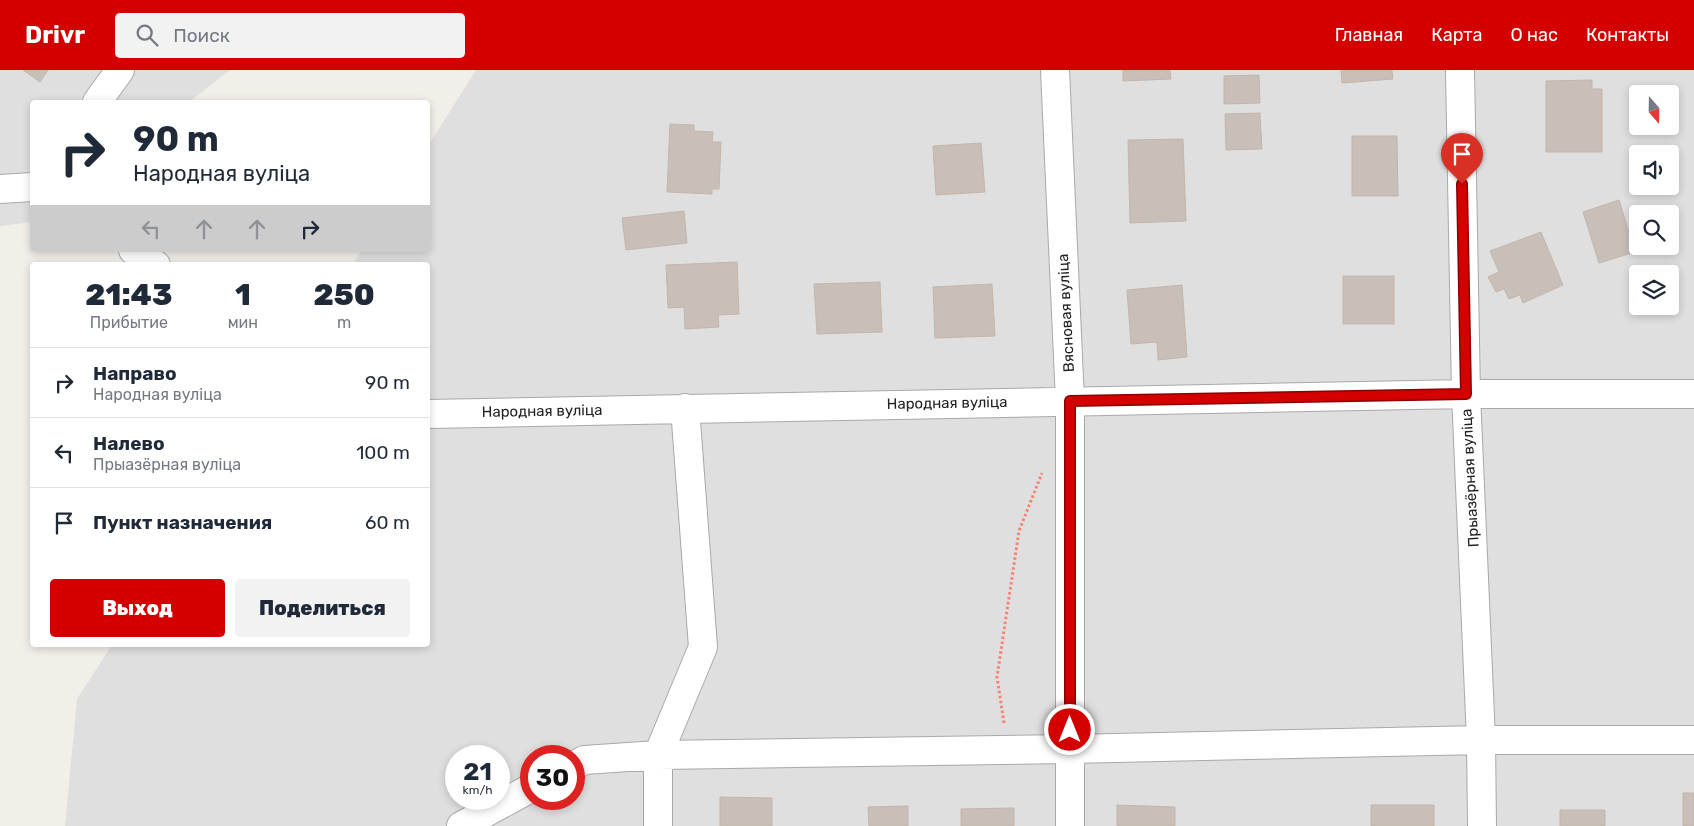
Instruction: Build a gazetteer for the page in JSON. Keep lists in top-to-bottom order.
{
  "streets": {
    "street": ["Вясновая вуліца", "Народная вуліца", "Прыазёрная вуліца"]
  },
  "crossings": [
    ["Вясновая вуліца", "Народная вуліца"],
    ["Народная вуліца", "Прыазёрная вуліца"]
  ],
  "north": "bottom",
  "page": {
    "header": "Drivr",
    "search": "Поиск",
    "nav": [
      "Главная",
      "Карта",
      "О нас",
      "Контакты"
    ],
    "turn": ["90 m", "Народная вуліца"],
    "eta": [
      "21:43",
      "Прибытие",
      "1",
      "мин",
      "250",
      "m"
    ],
    "list": [
      {
        "name": "Направо",
        "note": "Народная вуліца",
        "value": "90 m"
      },
      {
        "name": "Налево",
        "note": "Прыазёрная вуліца",
        "value": "100 m"
      },
      {
        "name": "Пункт назначения",
        "value": "60 m"
      }
    ],
    "buttons": ["Выход", "Поделиться"],
    "speed": "21 km/h",
    "limit": "30"
  }
}
